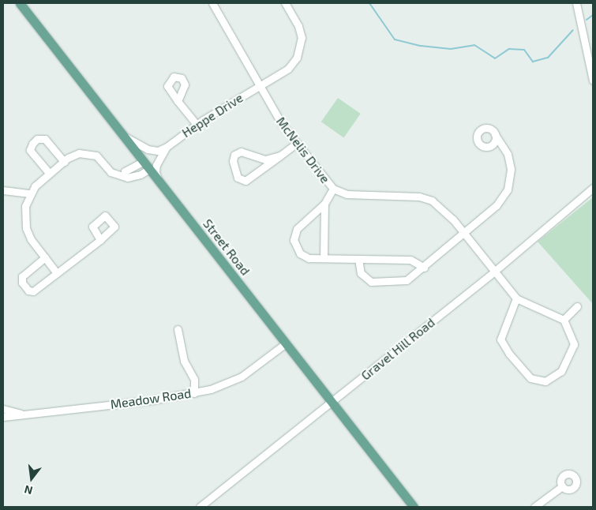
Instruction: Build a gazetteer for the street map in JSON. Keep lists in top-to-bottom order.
{
  "streets": {
    "main road": ["Street Road"],
    "street": [
      "Heppe Drive",
      "McNelis Drive",
      "Gravel Hill Road",
      "Meadow Road"
    ]
  },
  "crossings": [
    ["Heppe Drive", "McNelis Drive"],
    ["Heppe Drive", "Street Road"],
    ["McNelis Drive", "Gravel Hill Road"],
    ["Street Road", "Gravel Hill Road"],
    ["Street Road", "Meadow Road"]
  ],
  "north": "bottom"
}
